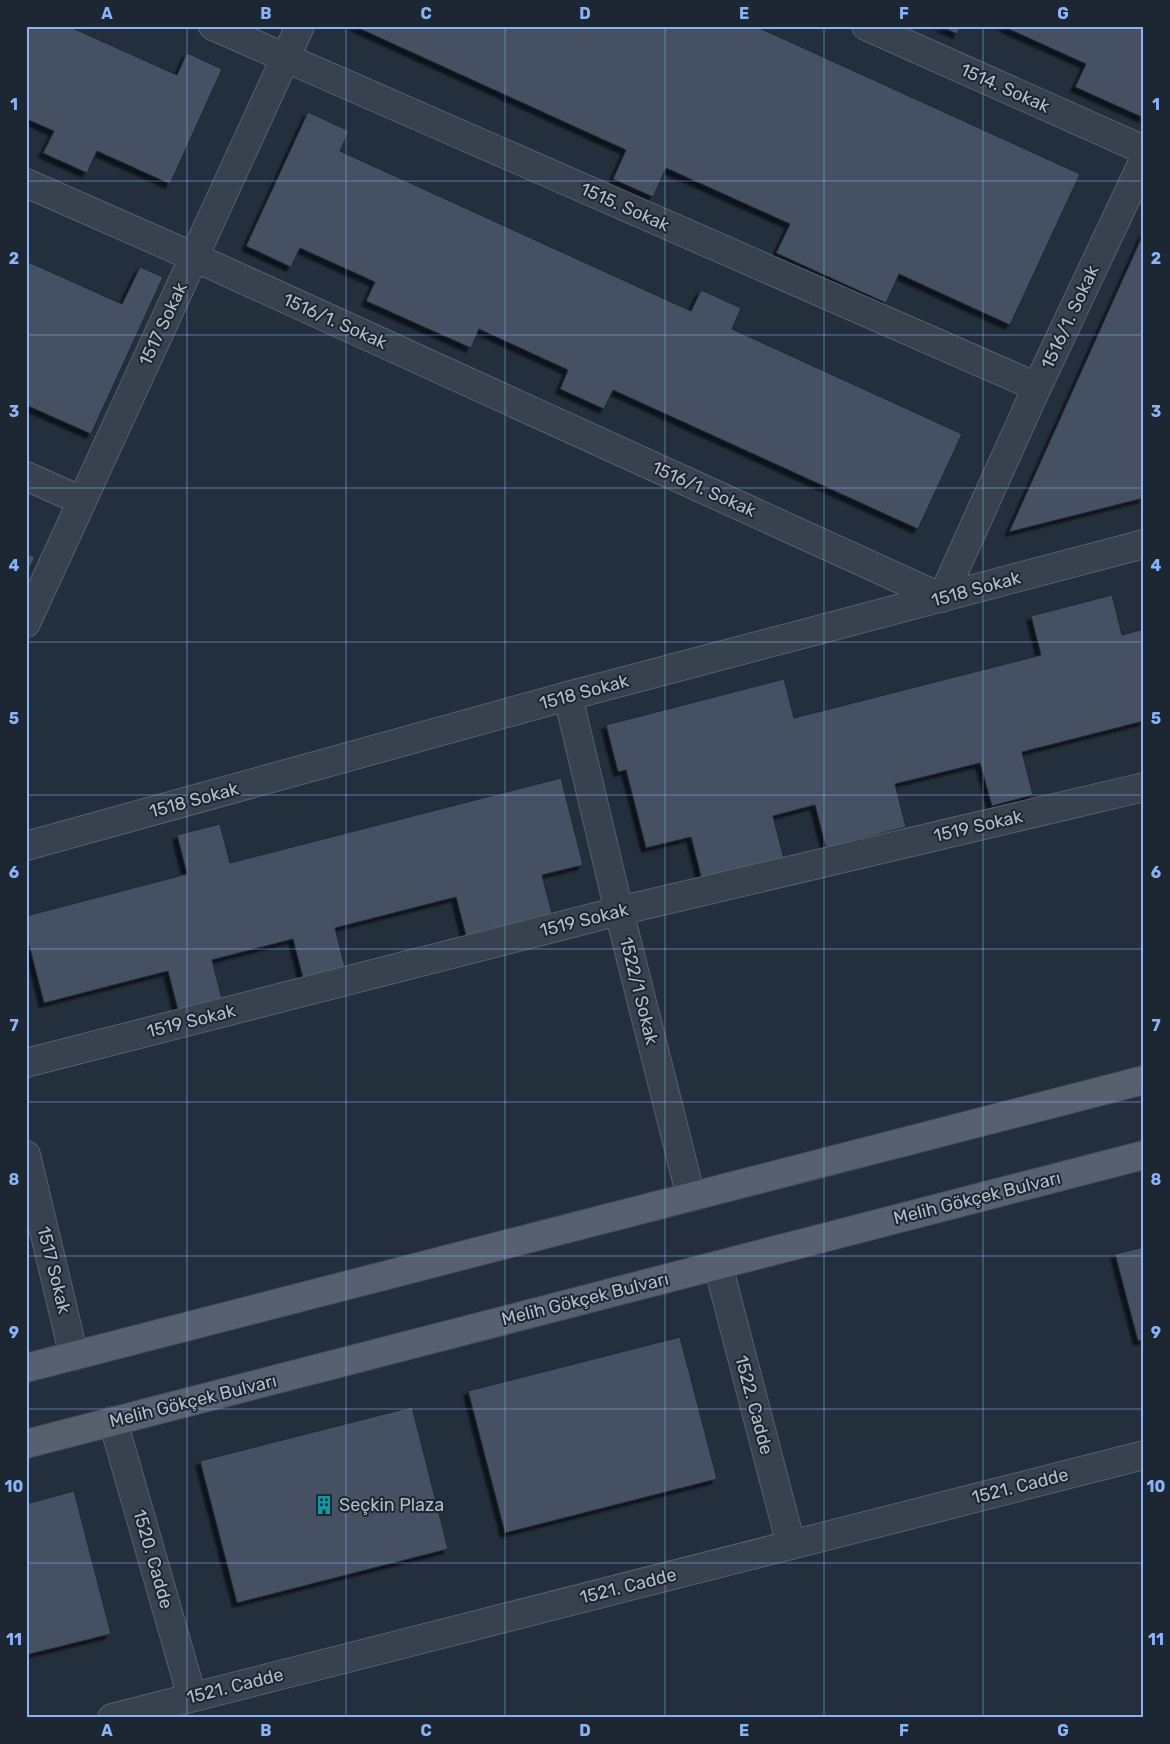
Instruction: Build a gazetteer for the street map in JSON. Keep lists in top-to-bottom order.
{
  "streets": {
    "main road": ["Melih Gökçek Bulvarı"],
    "street": [
      "1514. Sokak",
      "1515. Sokak",
      "1516/1. Sokak",
      "1517 Sokak",
      "1518 Sokak",
      "1519 Sokak",
      "1522/1 Sokak",
      "1522. Cadde",
      "1521. Cadde",
      "1520. Cadde"
    ]
  },
  "crossings": [
    ["1515. Sokak", "1516/1. Sokak"],
    ["1515. Sokak", "1517 Sokak"],
    ["1516/1. Sokak", "1517 Sokak"],
    ["1516/1. Sokak", "1518 Sokak"],
    ["1518 Sokak", "1522/1 Sokak"],
    ["1519 Sokak", "1522/1 Sokak"],
    ["Melih Gökçek Bulvarı", "1522. Cadde"],
    ["Melih Gökçek Bulvarı", "1520. Cadde"],
    ["1522. Cadde", "1521. Cadde"],
    ["1521. Cadde", "1520. Cadde"]
  ],
  "places": {
    "building": ["Seçkin Plaza"]
  },
  "grid": {
    "columns": [
      "A",
      "B",
      "C",
      "D",
      "E",
      "F",
      "G"
    ],
    "rows": [
      "1",
      "2",
      "3",
      "4",
      "5",
      "6",
      "7",
      "8",
      "9",
      "10",
      "11"
    ]
  }
}
